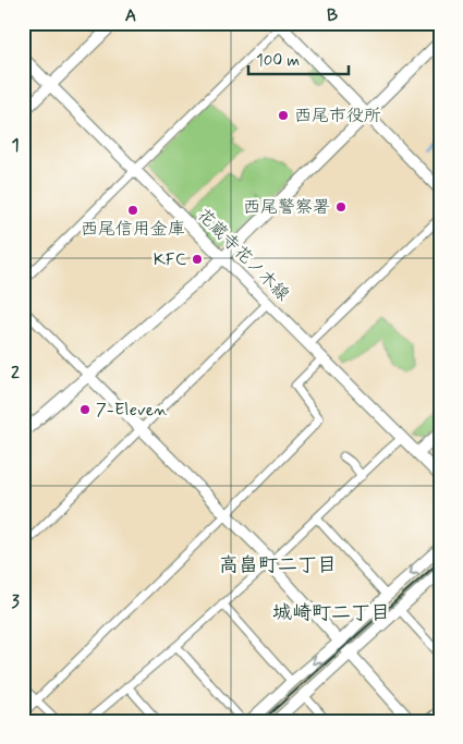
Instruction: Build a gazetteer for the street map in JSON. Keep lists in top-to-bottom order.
{
  "streets": {
    "street": ["花蔵寺花ノ木線"]
  },
  "districts": ["高畠町二丁目", "城崎町二丁目"],
  "places": [
    "西尾市役所",
    "西尾警察署",
    "西尾信用金庫",
    "KFC",
    "7-Eleven"
  ],
  "scale_bar": "100 m",
  "grid": {
    "columns": ["A", "B"],
    "rows": ["1", "2", "3"]
  }
}
